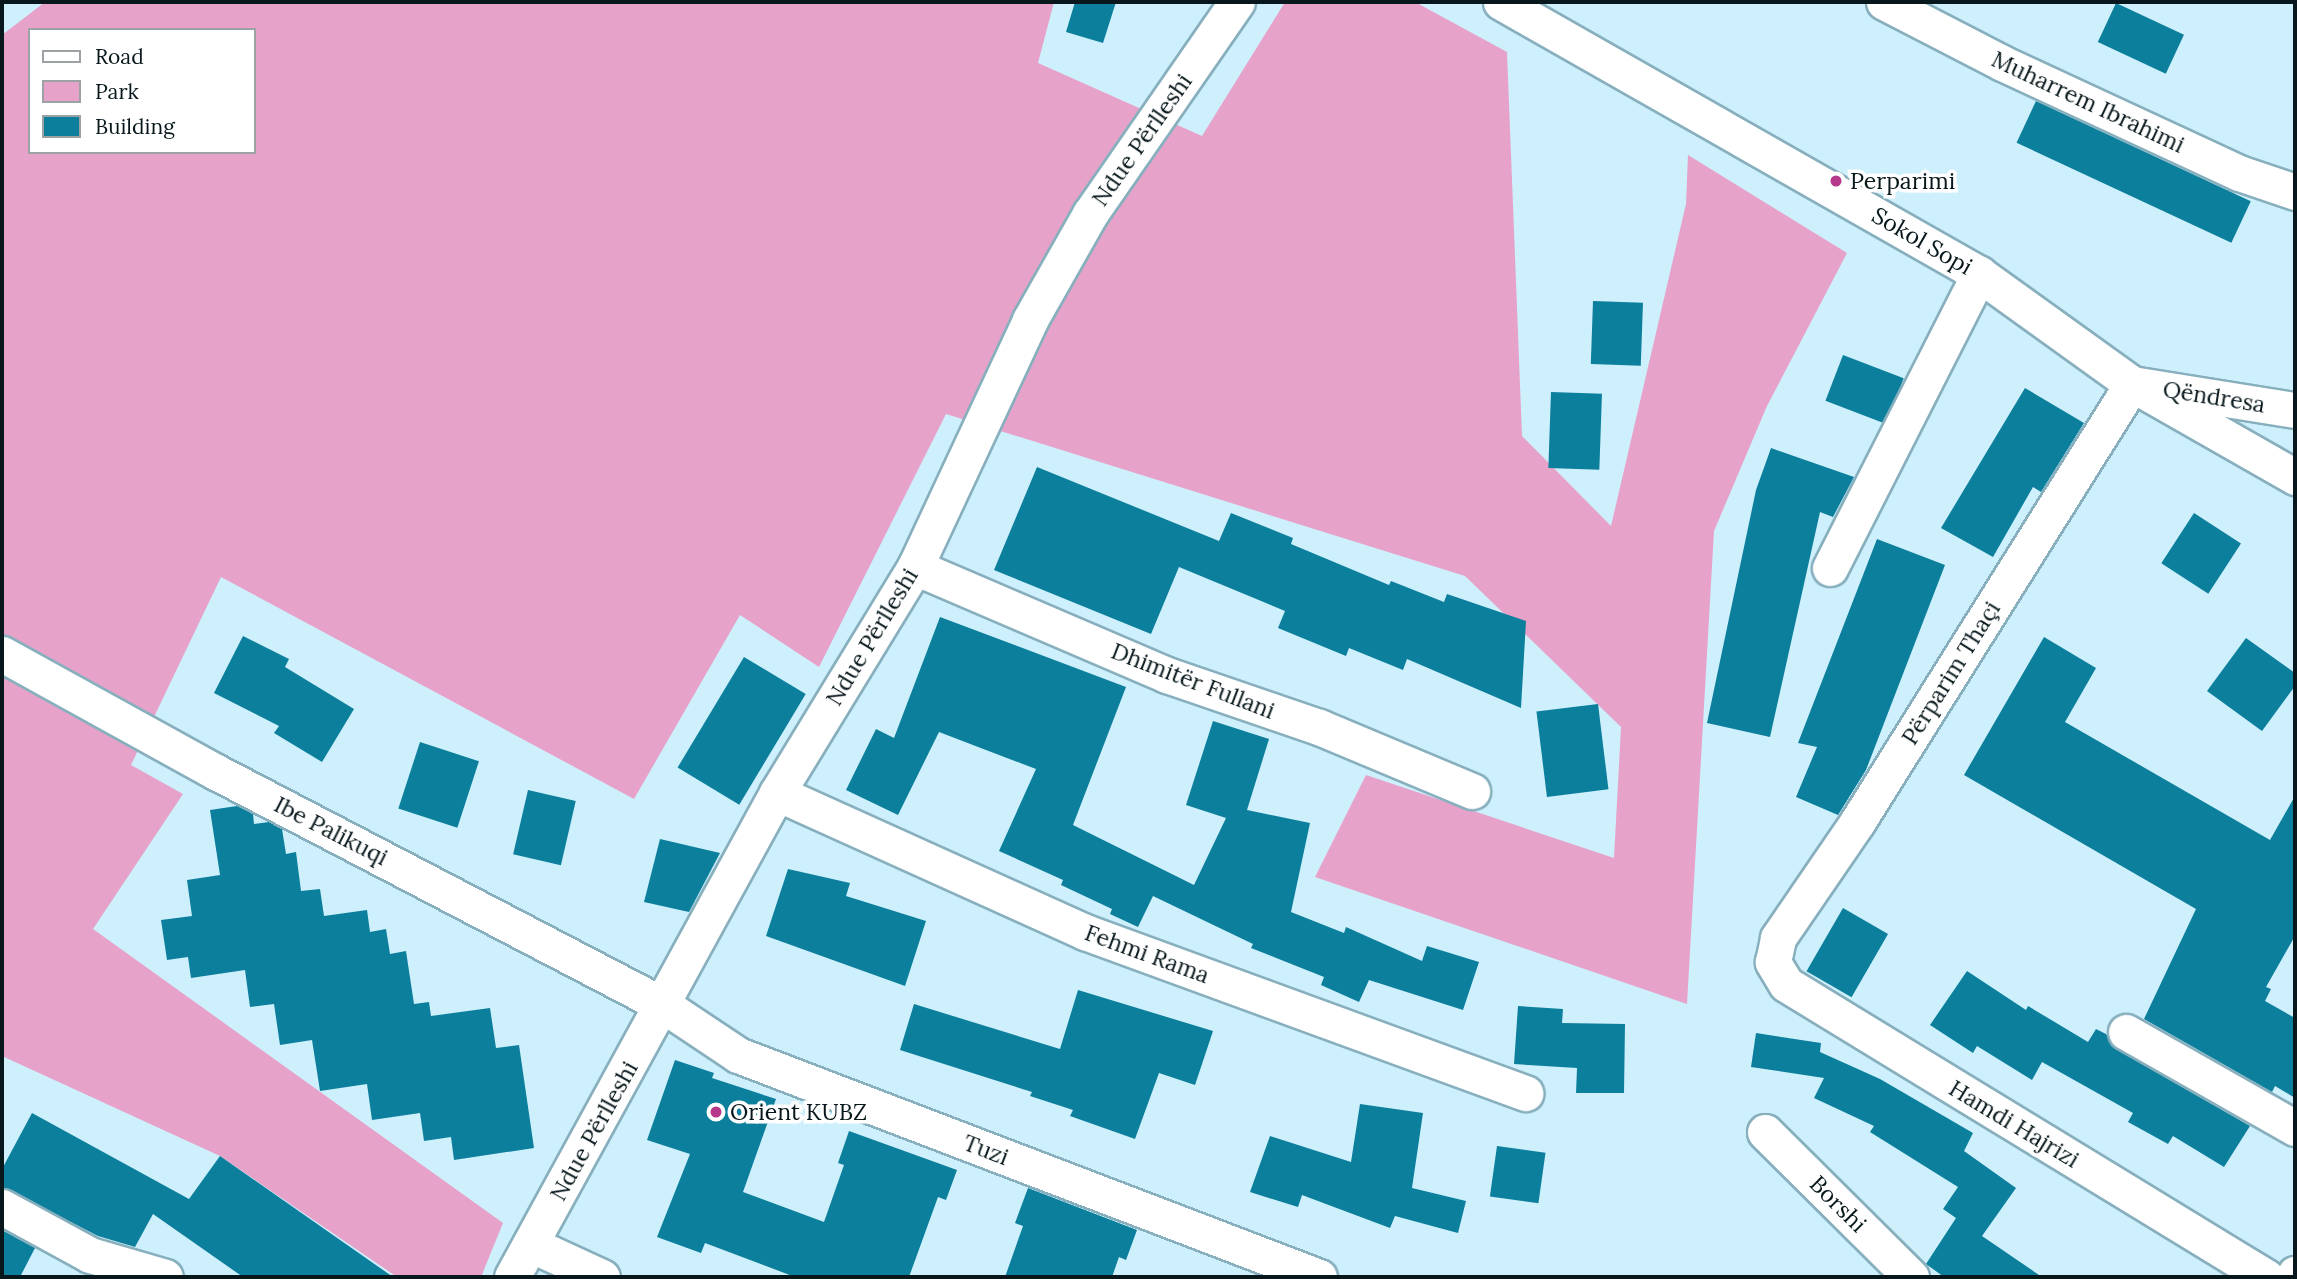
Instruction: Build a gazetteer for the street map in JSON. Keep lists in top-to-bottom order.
{
  "streets": {
    "street": [
      "Muharrem Ibrahimi",
      "Ndue Përlleshi",
      "Sokol Sopi",
      "Qëndresa",
      "Përparim Thaçi",
      "Dhimitër Fullani",
      "Ibe Palikuqi",
      "Fehmi Rama",
      "Hamdi Hajrizi",
      "Tuzi",
      "Borshi"
    ]
  },
  "crossings": [
    ["Ndue Përlleshi", "Dhimitër Fullani"],
    ["Ndue Përlleshi", "Ibe Palikuqi"],
    ["Ndue Përlleshi", "Fehmi Rama"],
    ["Ndue Përlleshi", "Tuzi"],
    ["Sokol Sopi", "Qëndresa"],
    ["Sokol Sopi", "Përparim Thaçi"],
    ["Qëndresa", "Përparim Thaçi"],
    ["Përparim Thaçi", "Hamdi Hajrizi"],
    ["Ibe Palikuqi", "Tuzi"]
  ],
  "places": ["Perparimi", "Orient KUBZ"],
  "legend": ["Road", "Park", "Building"]
}
